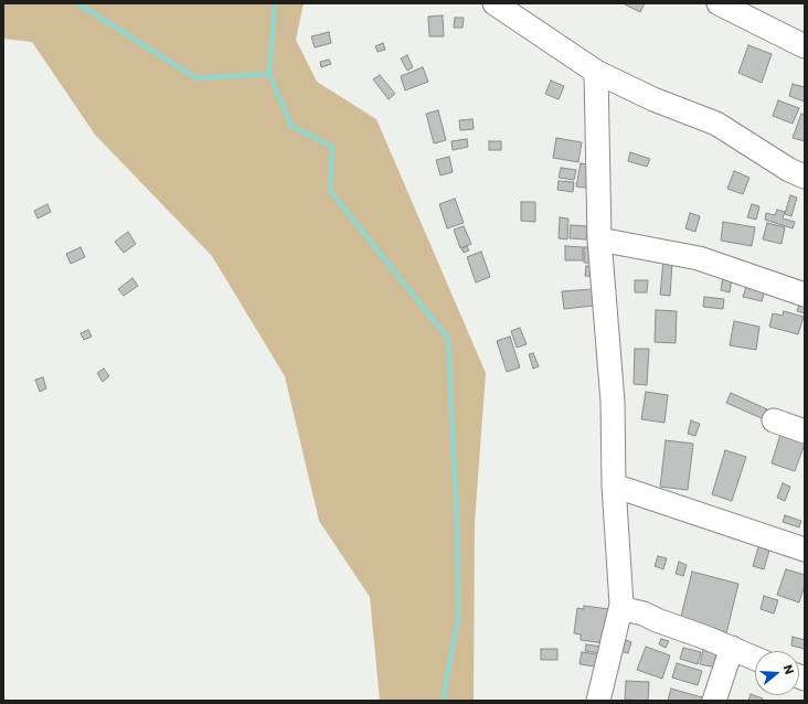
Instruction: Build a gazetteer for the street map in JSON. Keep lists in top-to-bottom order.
{
  "north": "right"
}
